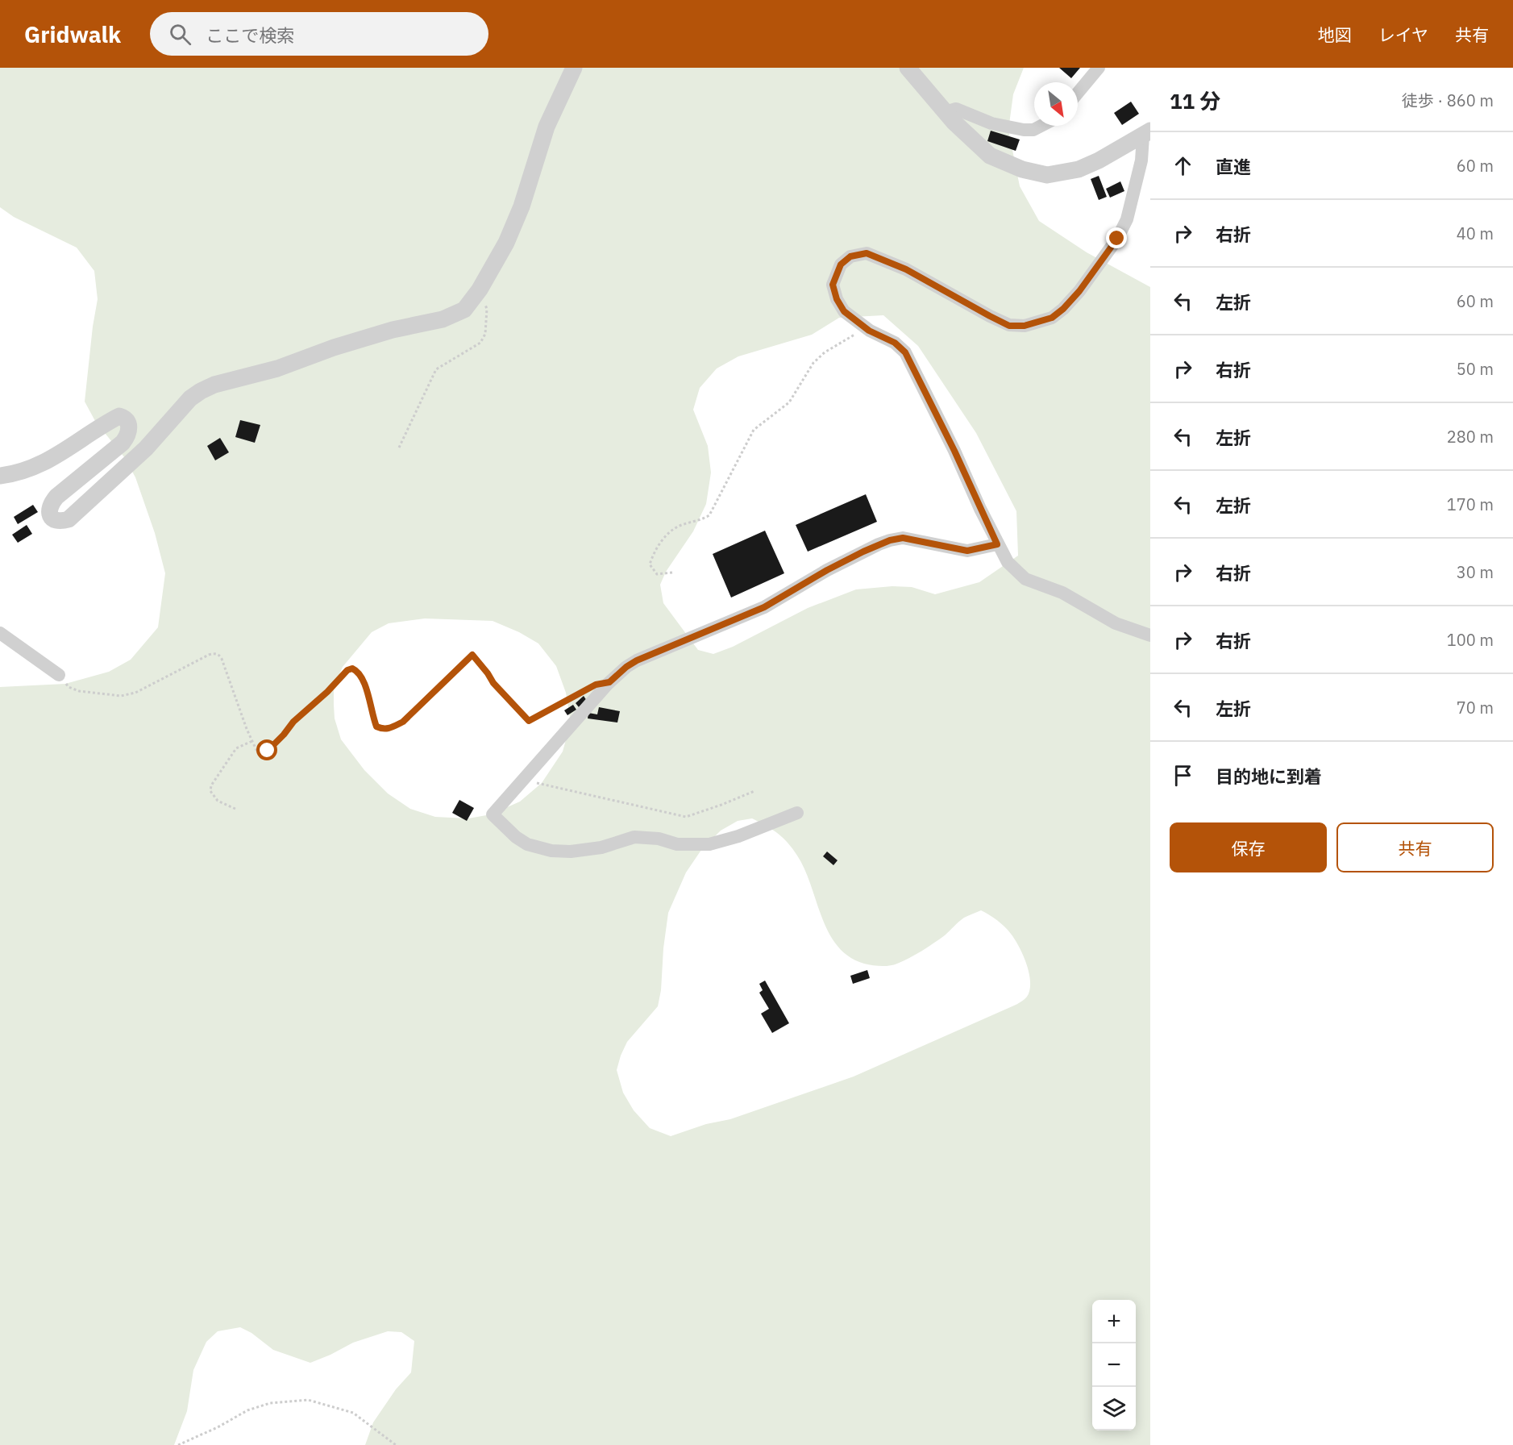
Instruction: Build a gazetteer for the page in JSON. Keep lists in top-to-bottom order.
{
  "north": "bottom right",
  "page": {
    "header": "Gridwalk",
    "search": "ここで検索",
    "nav": ["地図", "レイヤ", "共有"],
    "heading": ["11 分", "徒歩 · 860 m"],
    "list": [
      ["直進", "60 m"],
      ["右折", "40 m"],
      ["左折", "60 m"],
      ["右折", "50 m"],
      ["左折", "280 m"],
      ["左折", "170 m"],
      ["右折", "30 m"],
      ["右折", "100 m"],
      ["左折", "70 m"],
      "目的地に到着"
    ],
    "buttons": ["保存", "共有"],
    "map_buttons": ["+", "−"]
  }
}
